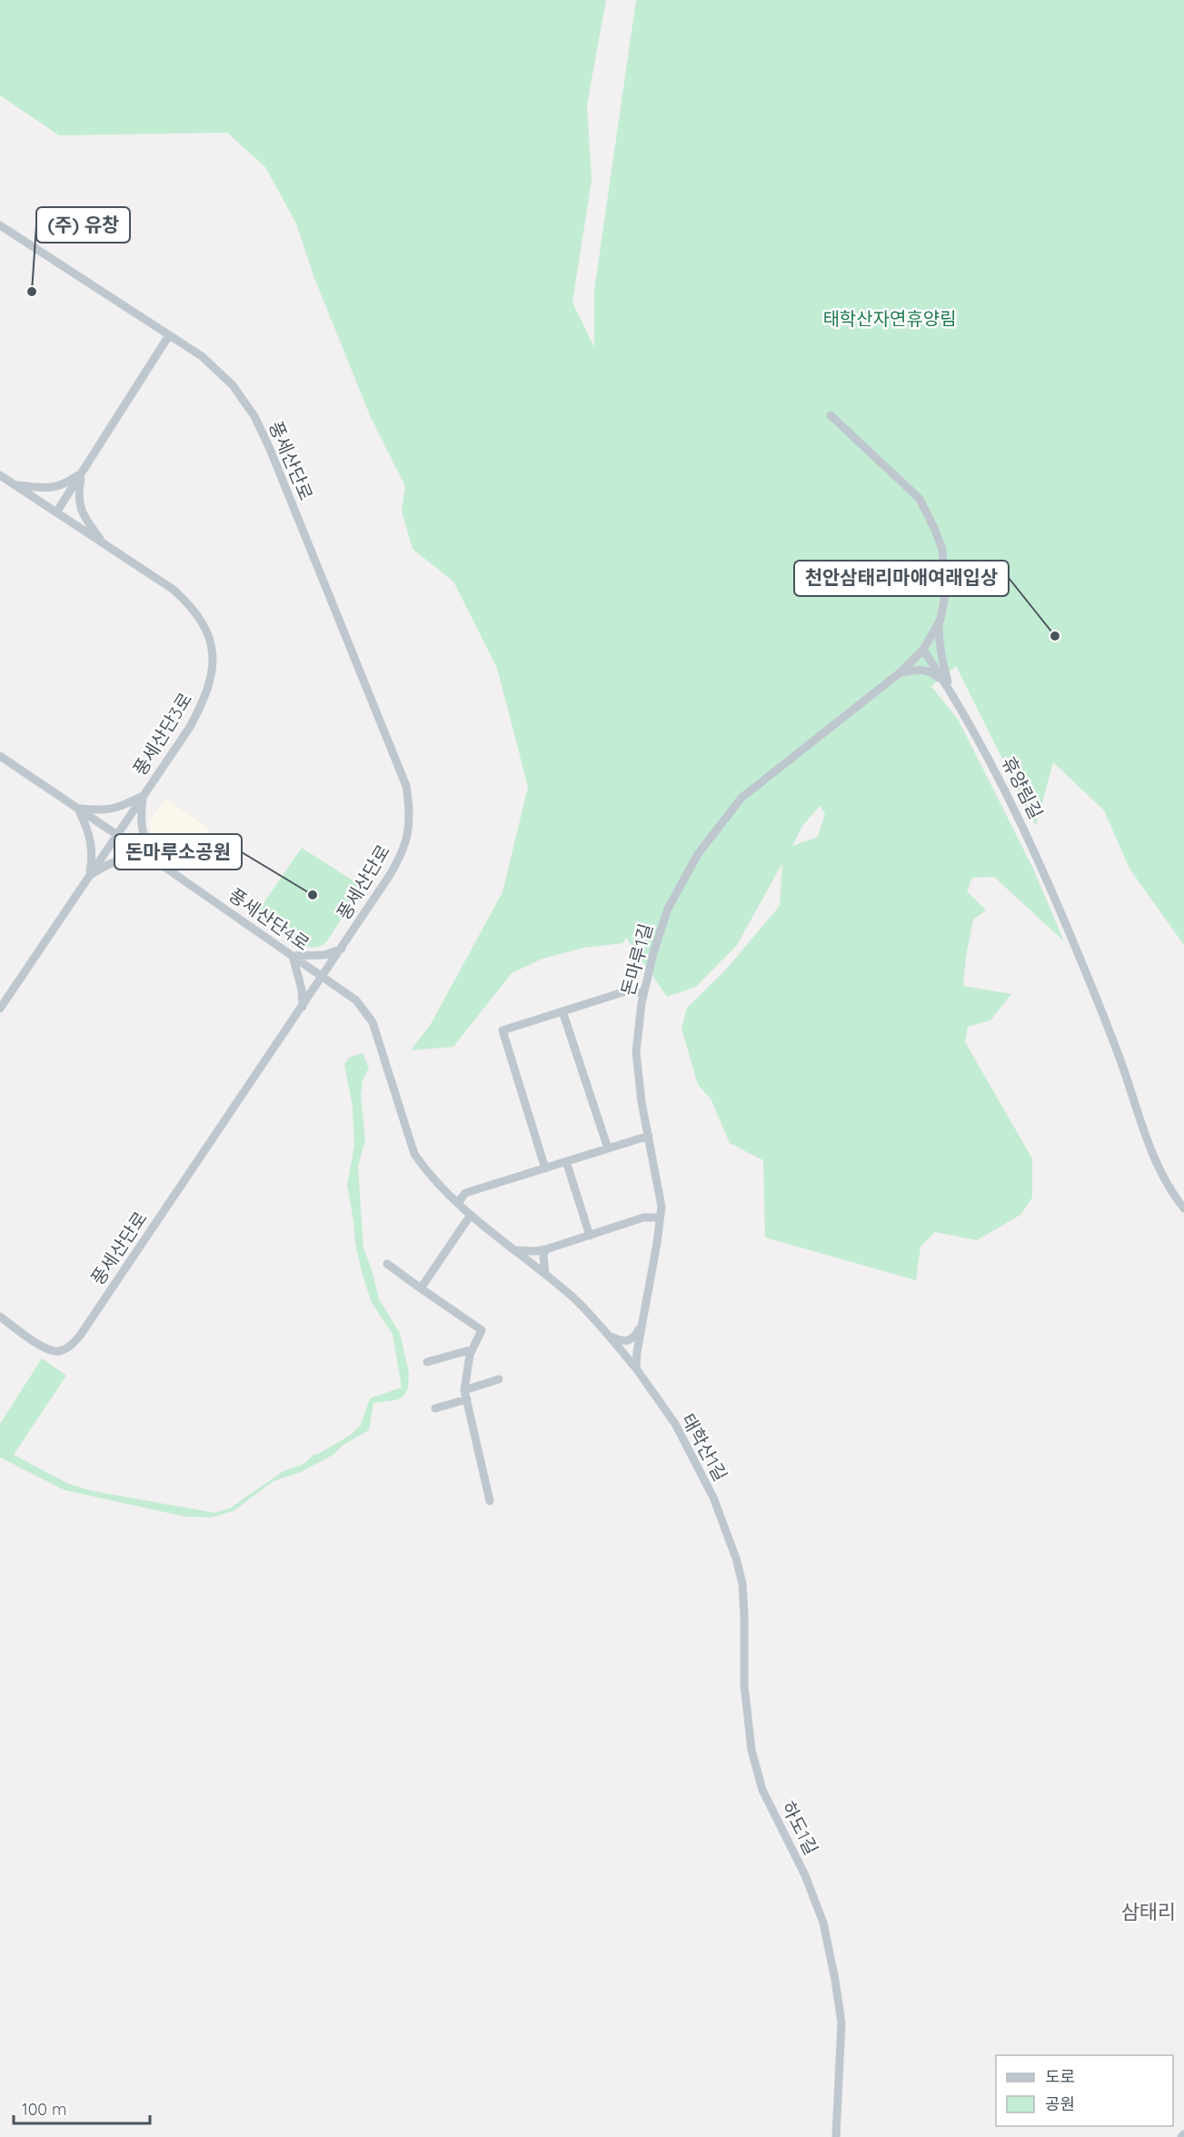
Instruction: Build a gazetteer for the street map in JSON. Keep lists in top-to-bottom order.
{
  "streets": {
    "street": [
      "풍세산단로",
      "풍세산단3로",
      "휴양림길",
      "풍세산단4로",
      "돈마루1길",
      "태학산1길",
      "하도1길"
    ]
  },
  "crossings": [
    ["풍세산단로", "풍세산단4로"],
    ["풍세산단3로", "풍세산단4로"],
    ["휴양림길", "돈마루1길"],
    ["풍세산단4로", "돈마루1길"],
    ["풍세산단4로", "태학산1길"],
    ["돈마루1길", "태학산1길"],
    ["태학산1길", "하도1길"]
  ],
  "districts": ["삼태리"],
  "parks": ["태학산자연휴양림"],
  "places": ["(주) 유창", "천안삼태리마애여래입상", "돈마루소공원"],
  "legend": ["도로", "공원"],
  "scale_bar": "100 m"
}
